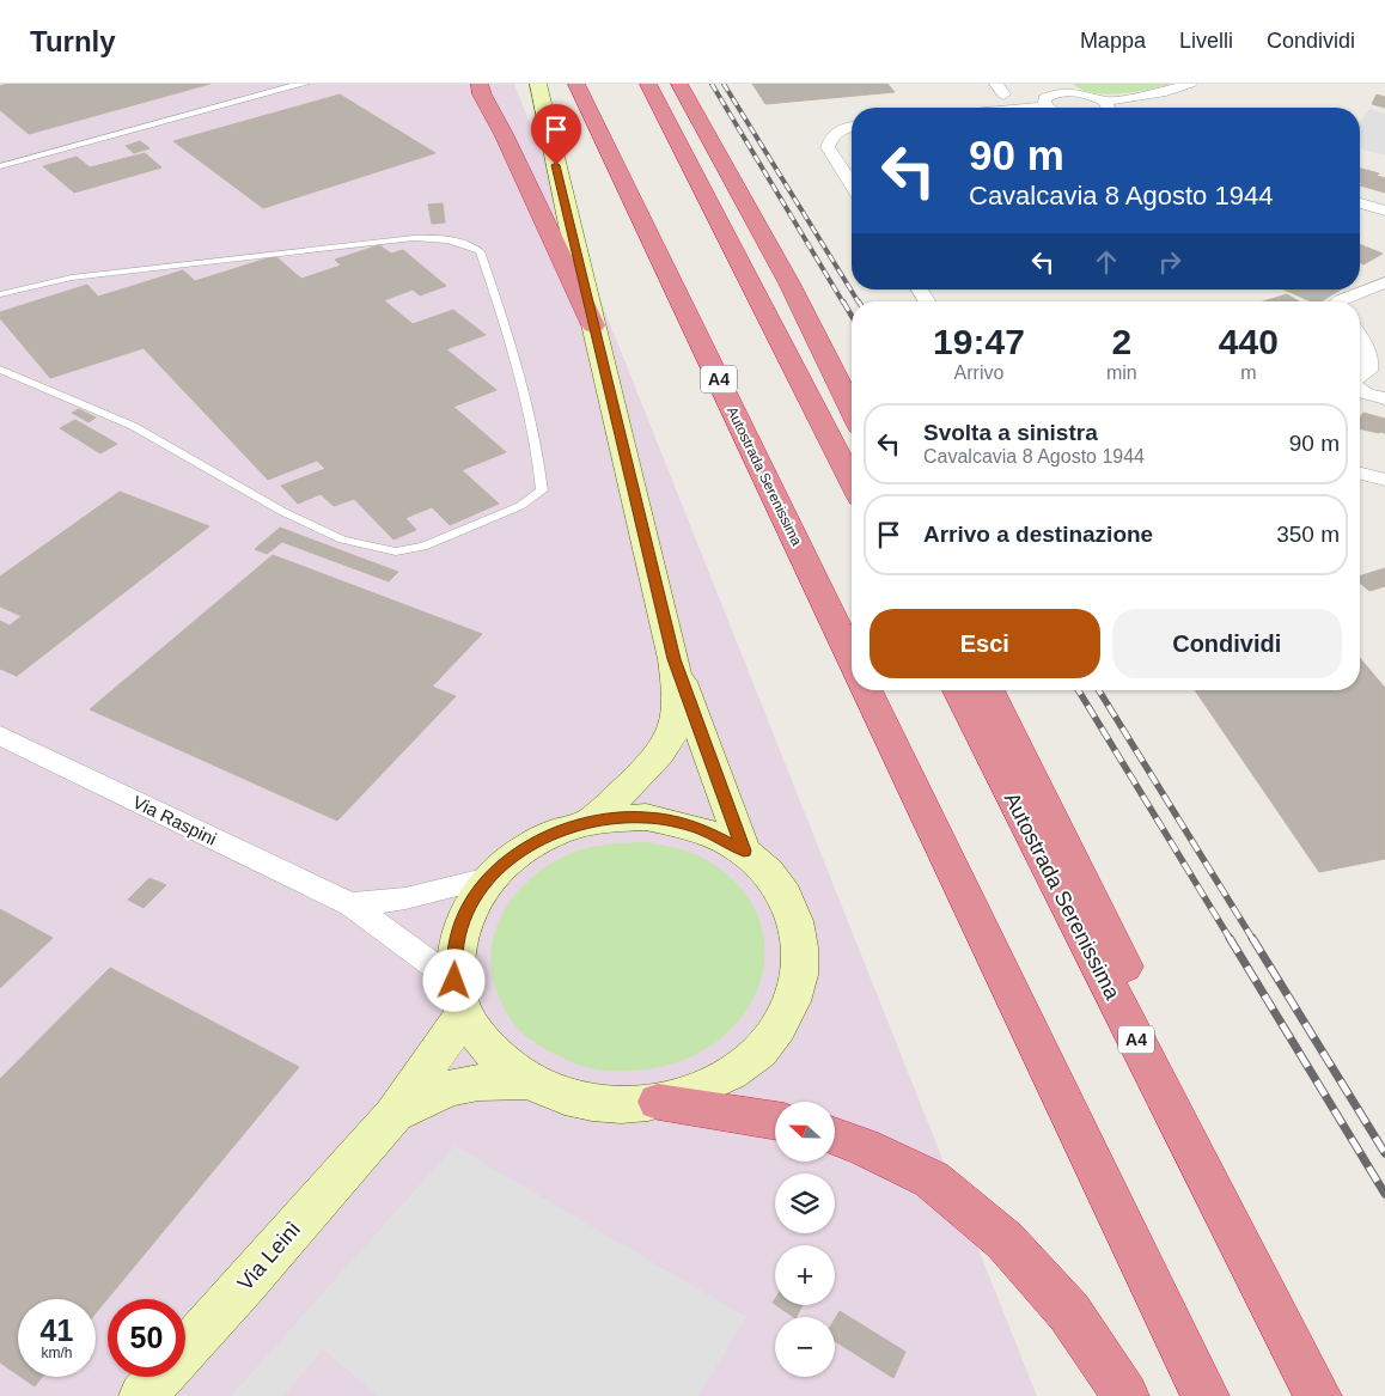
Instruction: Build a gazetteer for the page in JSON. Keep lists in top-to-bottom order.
{
  "streets": {
    "highway": ["A4", "Autostrada Serenissima"],
    "main road": ["Via Leinì"],
    "street": ["Via Raspini"]
  },
  "crossings": [
    ["Via Raspini", "Via Leinì"]
  ],
  "north": "left",
  "page": {
    "header": "Turnly",
    "nav": ["Mappa", "Livelli", "Condividi"],
    "turn": ["90 m", "Cavalcavia 8 Agosto 1944"],
    "eta": [
      "19:47",
      "Arrivo",
      "2",
      "min",
      "440",
      "m"
    ],
    "list": [
      {
        "name": "Svolta a sinistra",
        "note": "Cavalcavia 8 Agosto 1944",
        "value": "90 m"
      },
      {
        "name": "Arrivo a destinazione",
        "value": "350 m"
      }
    ],
    "buttons": ["Esci", "Condividi"],
    "map_buttons": ["+", "−"],
    "speed": "41 km/h",
    "limit": "50"
  }
}
